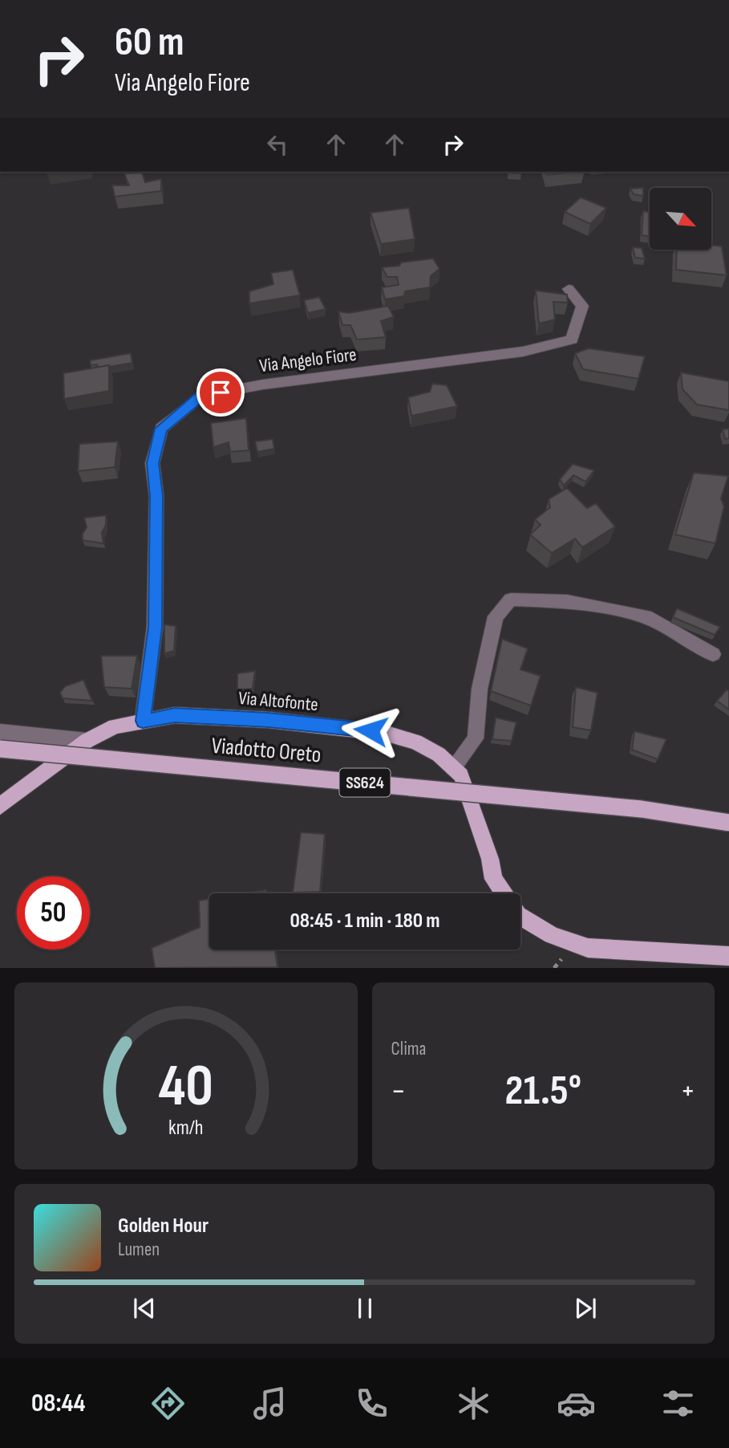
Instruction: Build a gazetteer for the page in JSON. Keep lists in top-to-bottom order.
{
  "streets": {
    "main road": ["Via Altofonte", "Viadotto Oreto", "SS624"],
    "street": ["Via Angelo Fiore"]
  },
  "crossings": [
    ["Via Angelo Fiore", "Via Altofonte"]
  ],
  "north": "bottom right",
  "page": {
    "turn": ["60 m", "Via Angelo Fiore"],
    "limit": "50",
    "trip": "08:45 · 1 min · 180 m",
    "tile": "Clima",
    "heat": ["−", "21.5°", "+"],
    "song": ["Golden Hour", "Lumen"],
    "tabs": "08:44",
    "gauge": ["40", "km/h"]
  }
}
